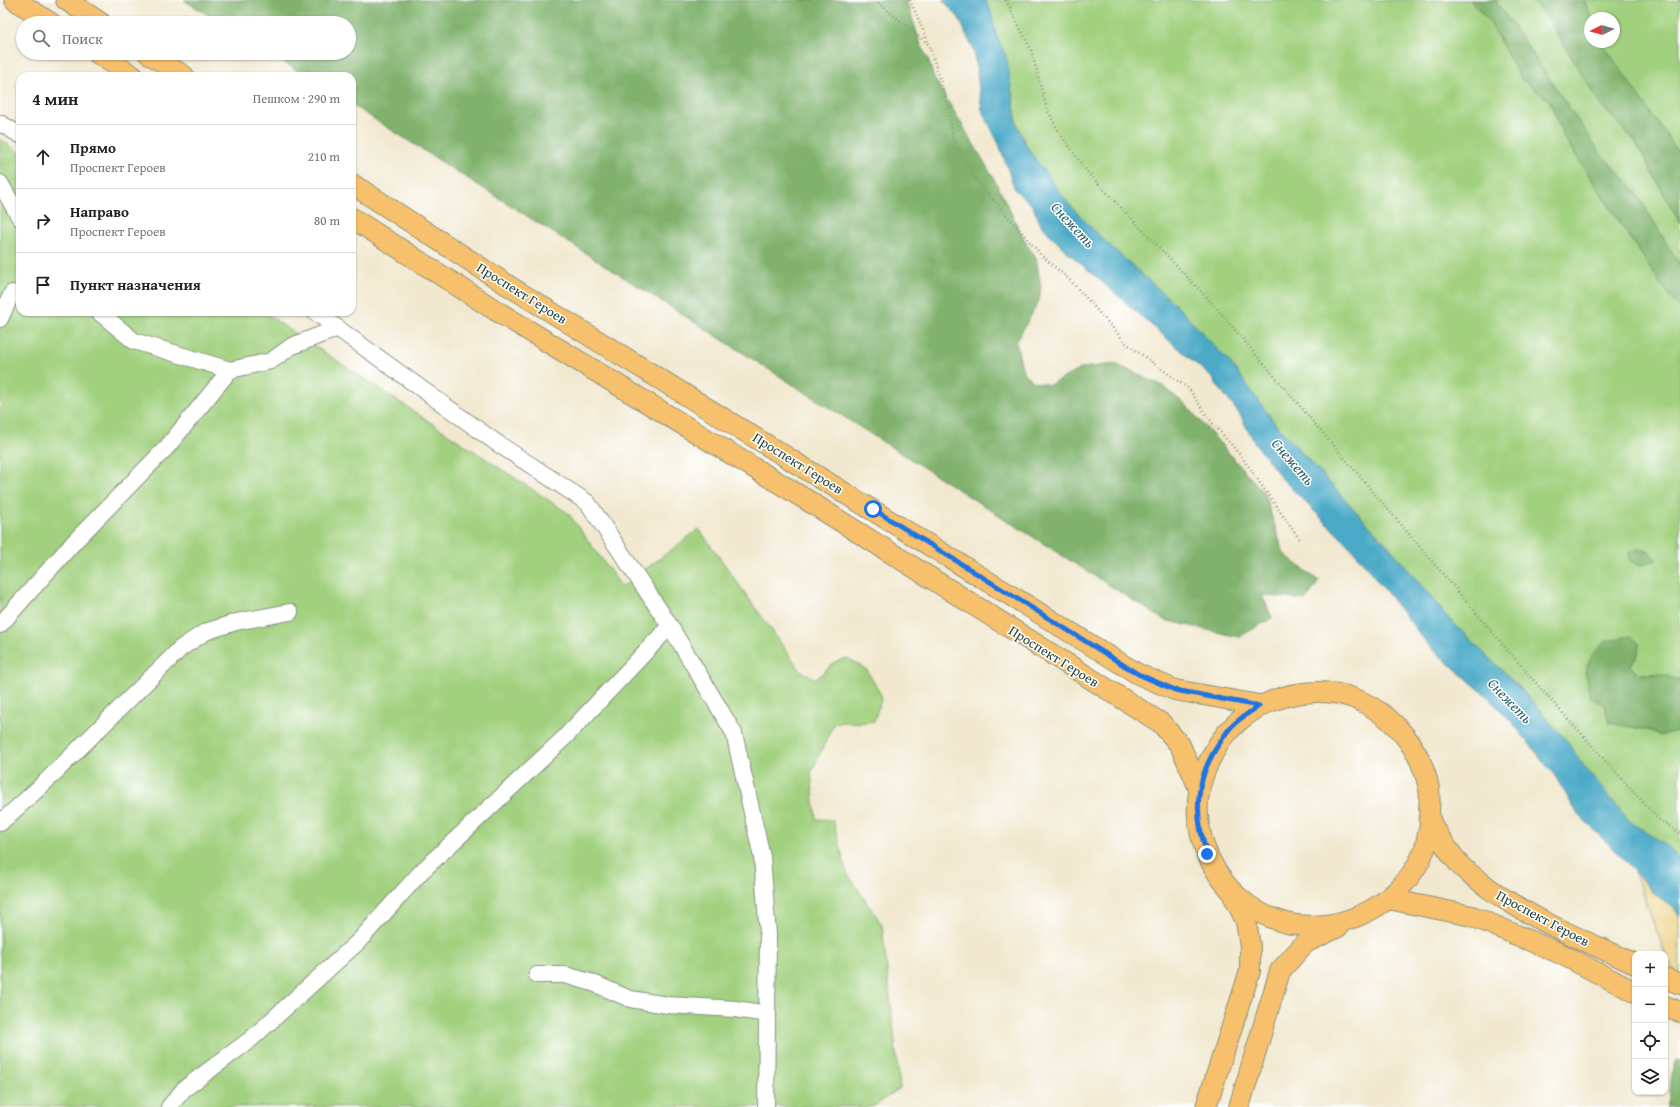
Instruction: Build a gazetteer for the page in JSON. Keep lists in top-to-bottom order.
{
  "streets": {
    "main road": ["Проспект Героев"]
  },
  "water": ["Снежеть"],
  "north": "left",
  "page": {
    "search": "Поиск",
    "heading": ["4 мин", "Пешком · 290 m"],
    "list": [
      ["Прямо", "Проспект Героев", "210 m"],
      ["Направо", "Проспект Героев", "80 m"],
      "Пункт назначения"
    ],
    "map_buttons": ["+", "−"]
  }
}
